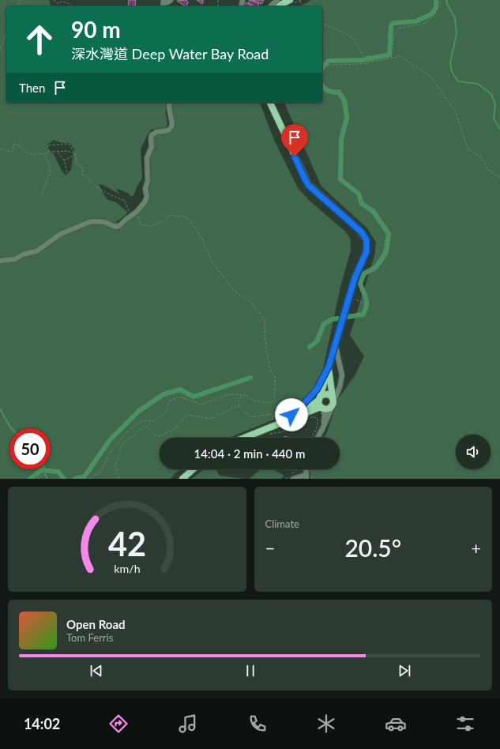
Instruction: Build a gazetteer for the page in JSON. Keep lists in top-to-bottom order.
{
  "page": {
    "turn": ["90 m", "深水灣道 Deep Water Bay Road"],
    "then": "Then",
    "limit": "50",
    "trip": "14:04 · 2 min · 440 m",
    "tile": "Climate",
    "heat": ["−", "20.5°", "+"],
    "song": ["Open Road", "Tom Ferris"],
    "tabs": "14:02",
    "gauge": ["42", "km/h"]
  }
}
